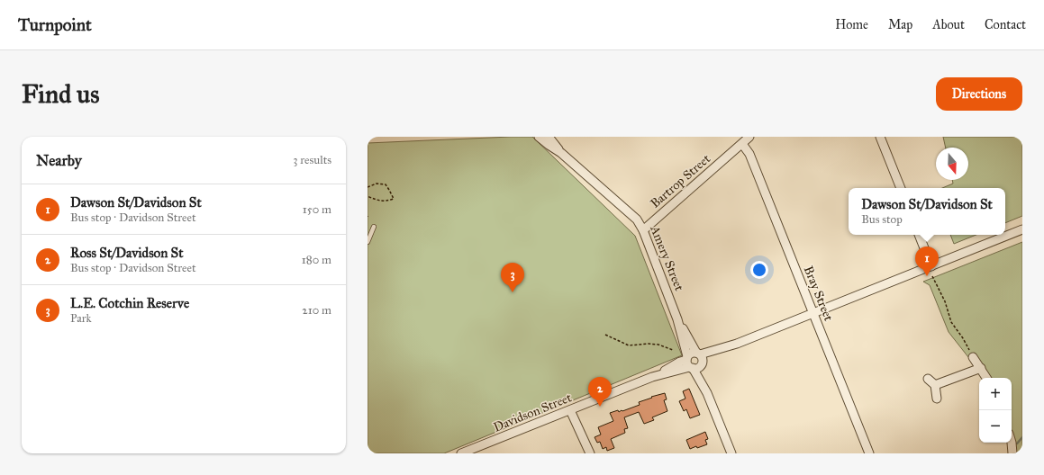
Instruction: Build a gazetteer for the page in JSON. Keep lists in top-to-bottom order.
{
  "streets": {
    "street": [
      "Bartrop Street",
      "Amery Street",
      "Bray Street",
      "Davidson Street"
    ]
  },
  "crossings": [
    ["Bartrop Street", "Amery Street"],
    ["Bartrop Street", "Bray Street"],
    ["Amery Street", "Davidson Street"]
  ],
  "north": "bottom",
  "page": {
    "header": "Turnpoint",
    "nav": [
      "Home",
      "Map",
      "About",
      "Contact"
    ],
    "buttons": "Directions",
    "title": "Find us",
    "heading": ["Nearby", "3 results"],
    "list": [
      {
        "mark": "1",
        "name": "Dawson St/Davidson St",
        "note": "Bus stop · Davidson Street",
        "value": "150 m"
      },
      {
        "mark": "2",
        "name": "Ross St/Davidson St",
        "note": "Bus stop · Davidson Street",
        "value": "180 m"
      },
      {
        "mark": "3",
        "name": "L.E. Cotchin Reserve",
        "note": "Park",
        "value": "210 m"
      }
    ],
    "popup": ["Dawson St/Davidson St", "Bus stop"],
    "pins": ["1", "3", "2"],
    "map_buttons": ["+", "−"]
  }
}
